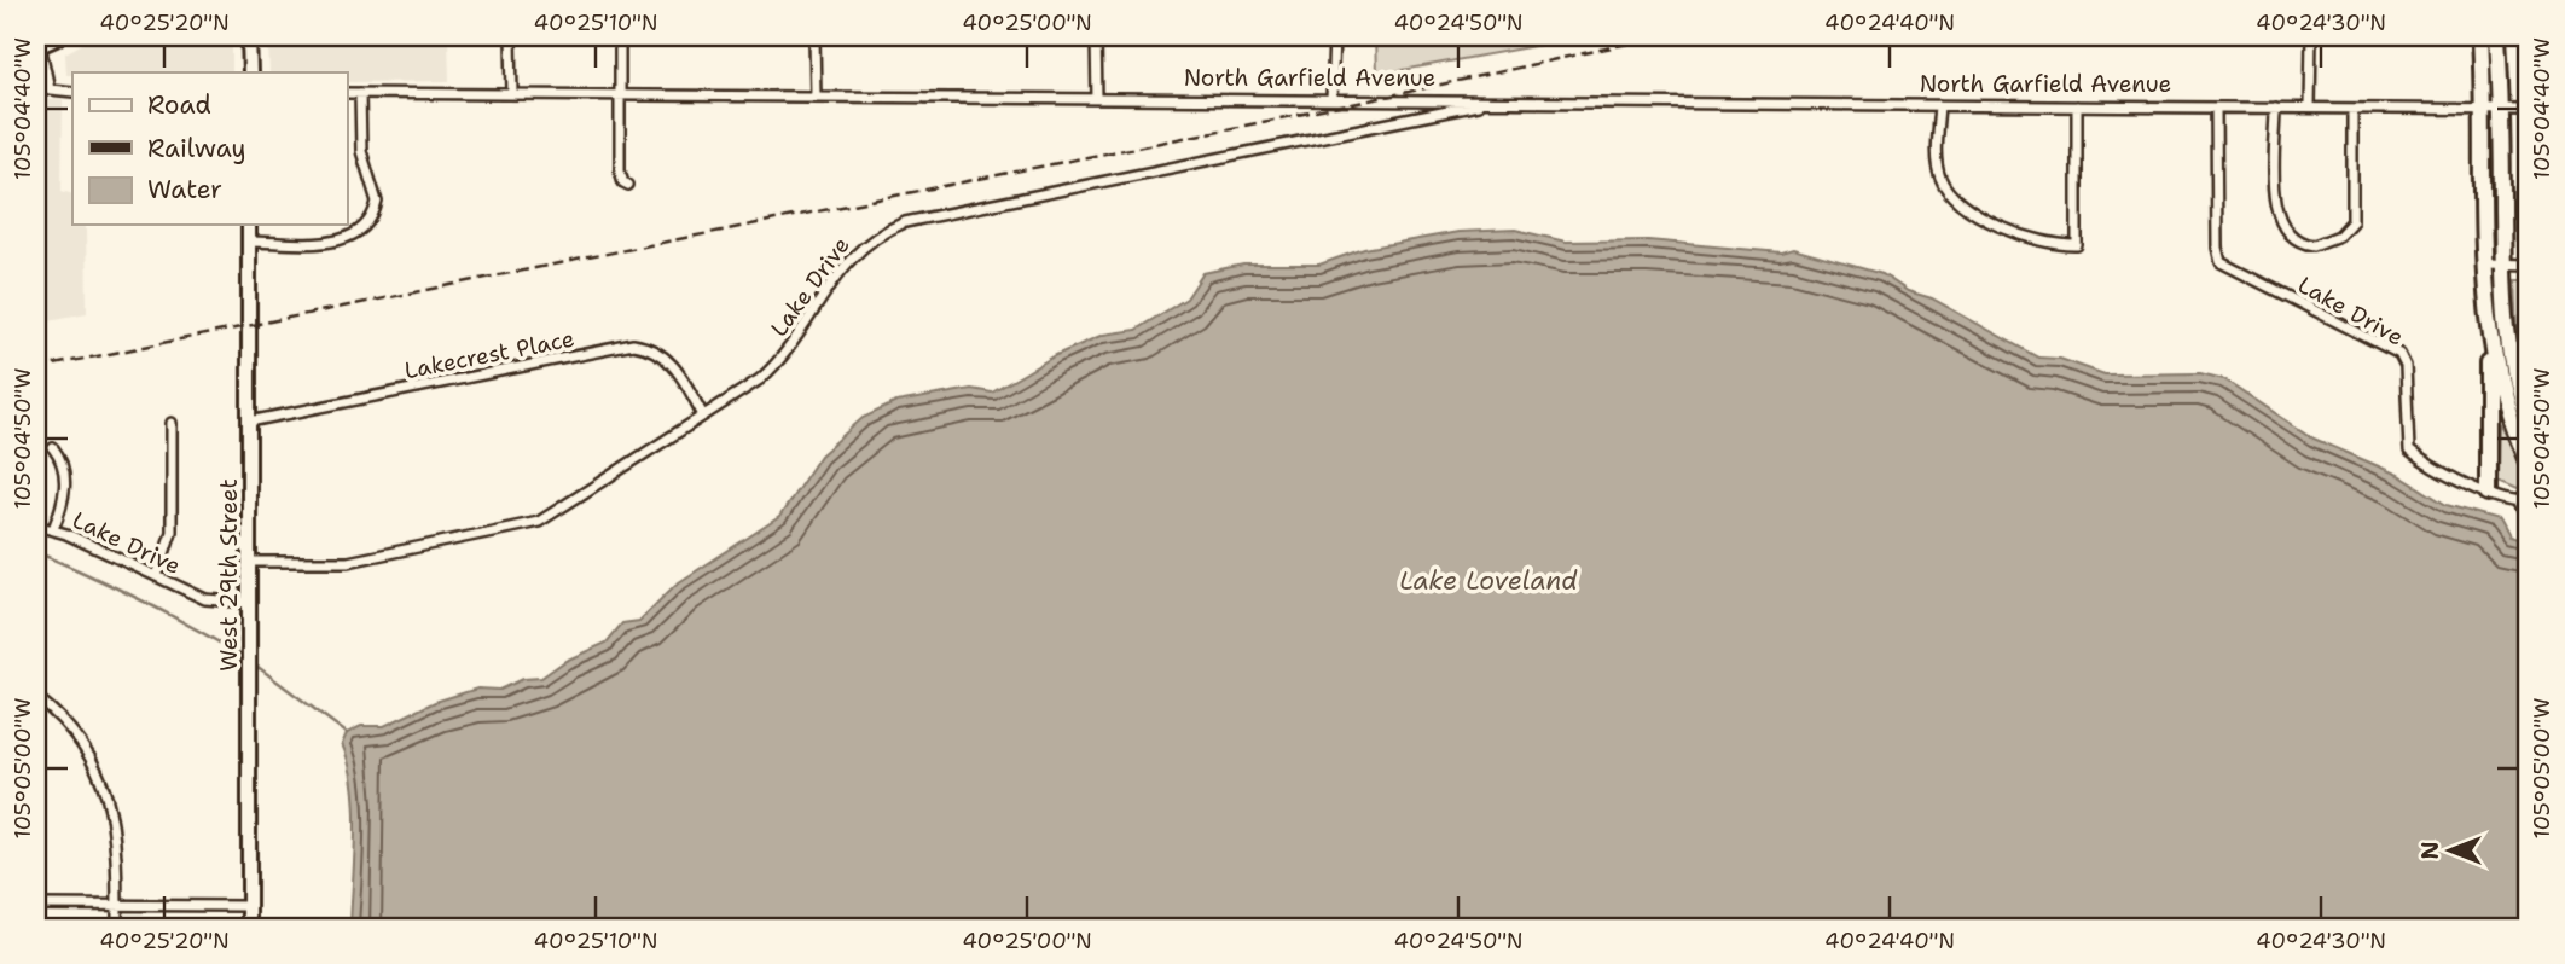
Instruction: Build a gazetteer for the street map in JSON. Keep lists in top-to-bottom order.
{
  "streets": {
    "main road": ["West 29th Street"],
    "street": ["North Garfield Avenue", "Lake Drive", "Lakecrest Place"]
  },
  "crossings": [
    ["North Garfield Avenue", "Lake Drive"],
    ["Lake Drive", "Lakecrest Place"],
    ["Lake Drive", "West 29th Street"],
    ["Lakecrest Place", "West 29th Street"]
  ],
  "water": ["Lake Loveland"],
  "legend": ["Road", "Railway", "Water"],
  "north": "left",
  "coordinates": [
    "40°25'20\"N",
    "40°25'10\"N",
    "40°25'00\"N",
    "40°24'50\"N",
    "40°24'40\"N",
    "40°24'30\"N",
    "105°04'40\"W",
    "105°04'50\"W",
    "105°05'00\"W"
  ]
}
